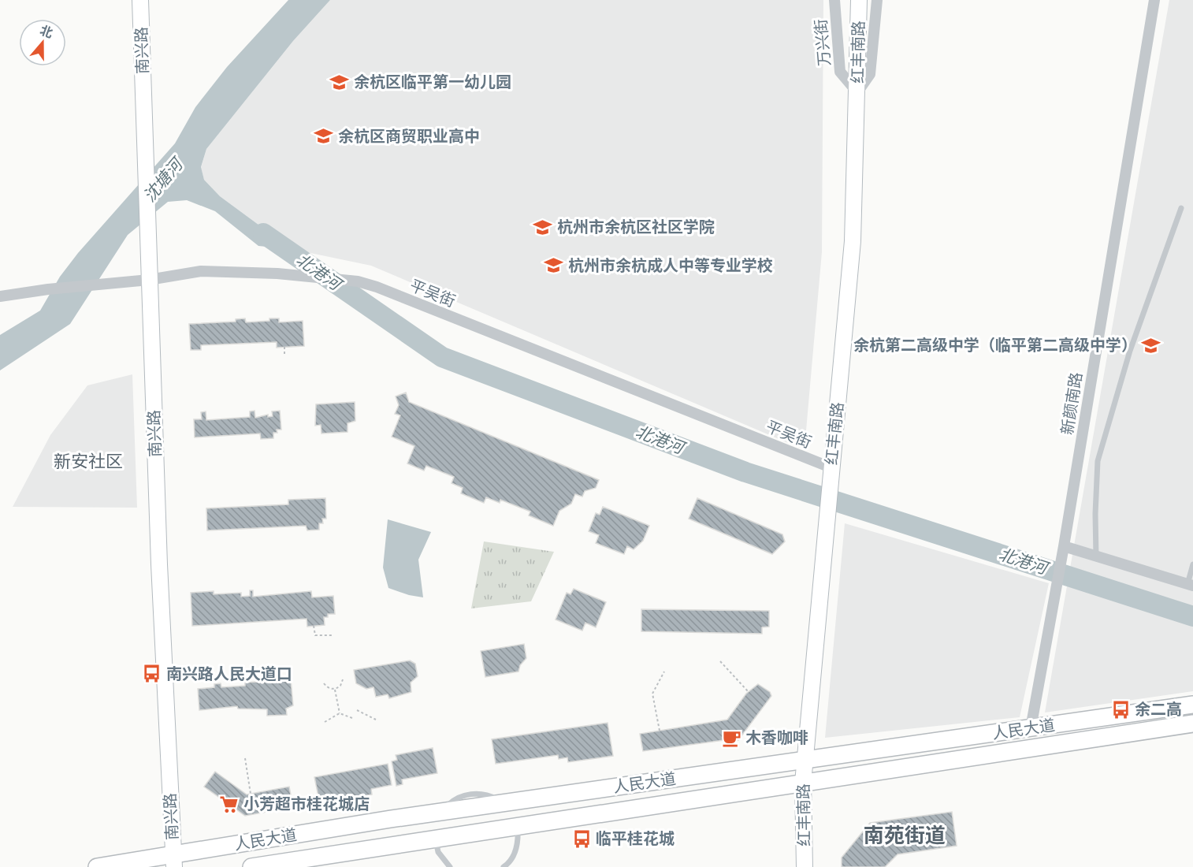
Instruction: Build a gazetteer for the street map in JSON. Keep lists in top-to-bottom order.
{
  "streets": {
    "main road": ["人民大道"],
    "street": [
      "万兴街",
      "南兴路",
      "红丰南路",
      "平吴街",
      "新颜南路"
    ]
  },
  "crossings": [
    ["万兴街", "红丰南路"],
    ["南兴路", "平吴街"],
    ["南兴路", "人民大道"],
    ["红丰南路", "平吴街"],
    ["红丰南路", "人民大道"],
    ["新颜南路", "人民大道"]
  ],
  "districts": ["新安社区", "南苑街道"],
  "water": ["沈塘河", "北港河"],
  "places": {
    "school or university": [
      "余杭区临平第一幼儿园",
      "余杭区商贸职业高中",
      "杭州市余杭区社区学院",
      "杭州市余杭成人中等专业学校",
      "余杭第二高级中学（临平第二高级中学）"
    ],
    "bus stop": ["南兴路人民大道口", "余二高", "临平桂花城"],
    "cafe": ["木香咖啡"],
    "supermarket": ["小芳超市桂花城店"]
  },
  "north": "top"
}
